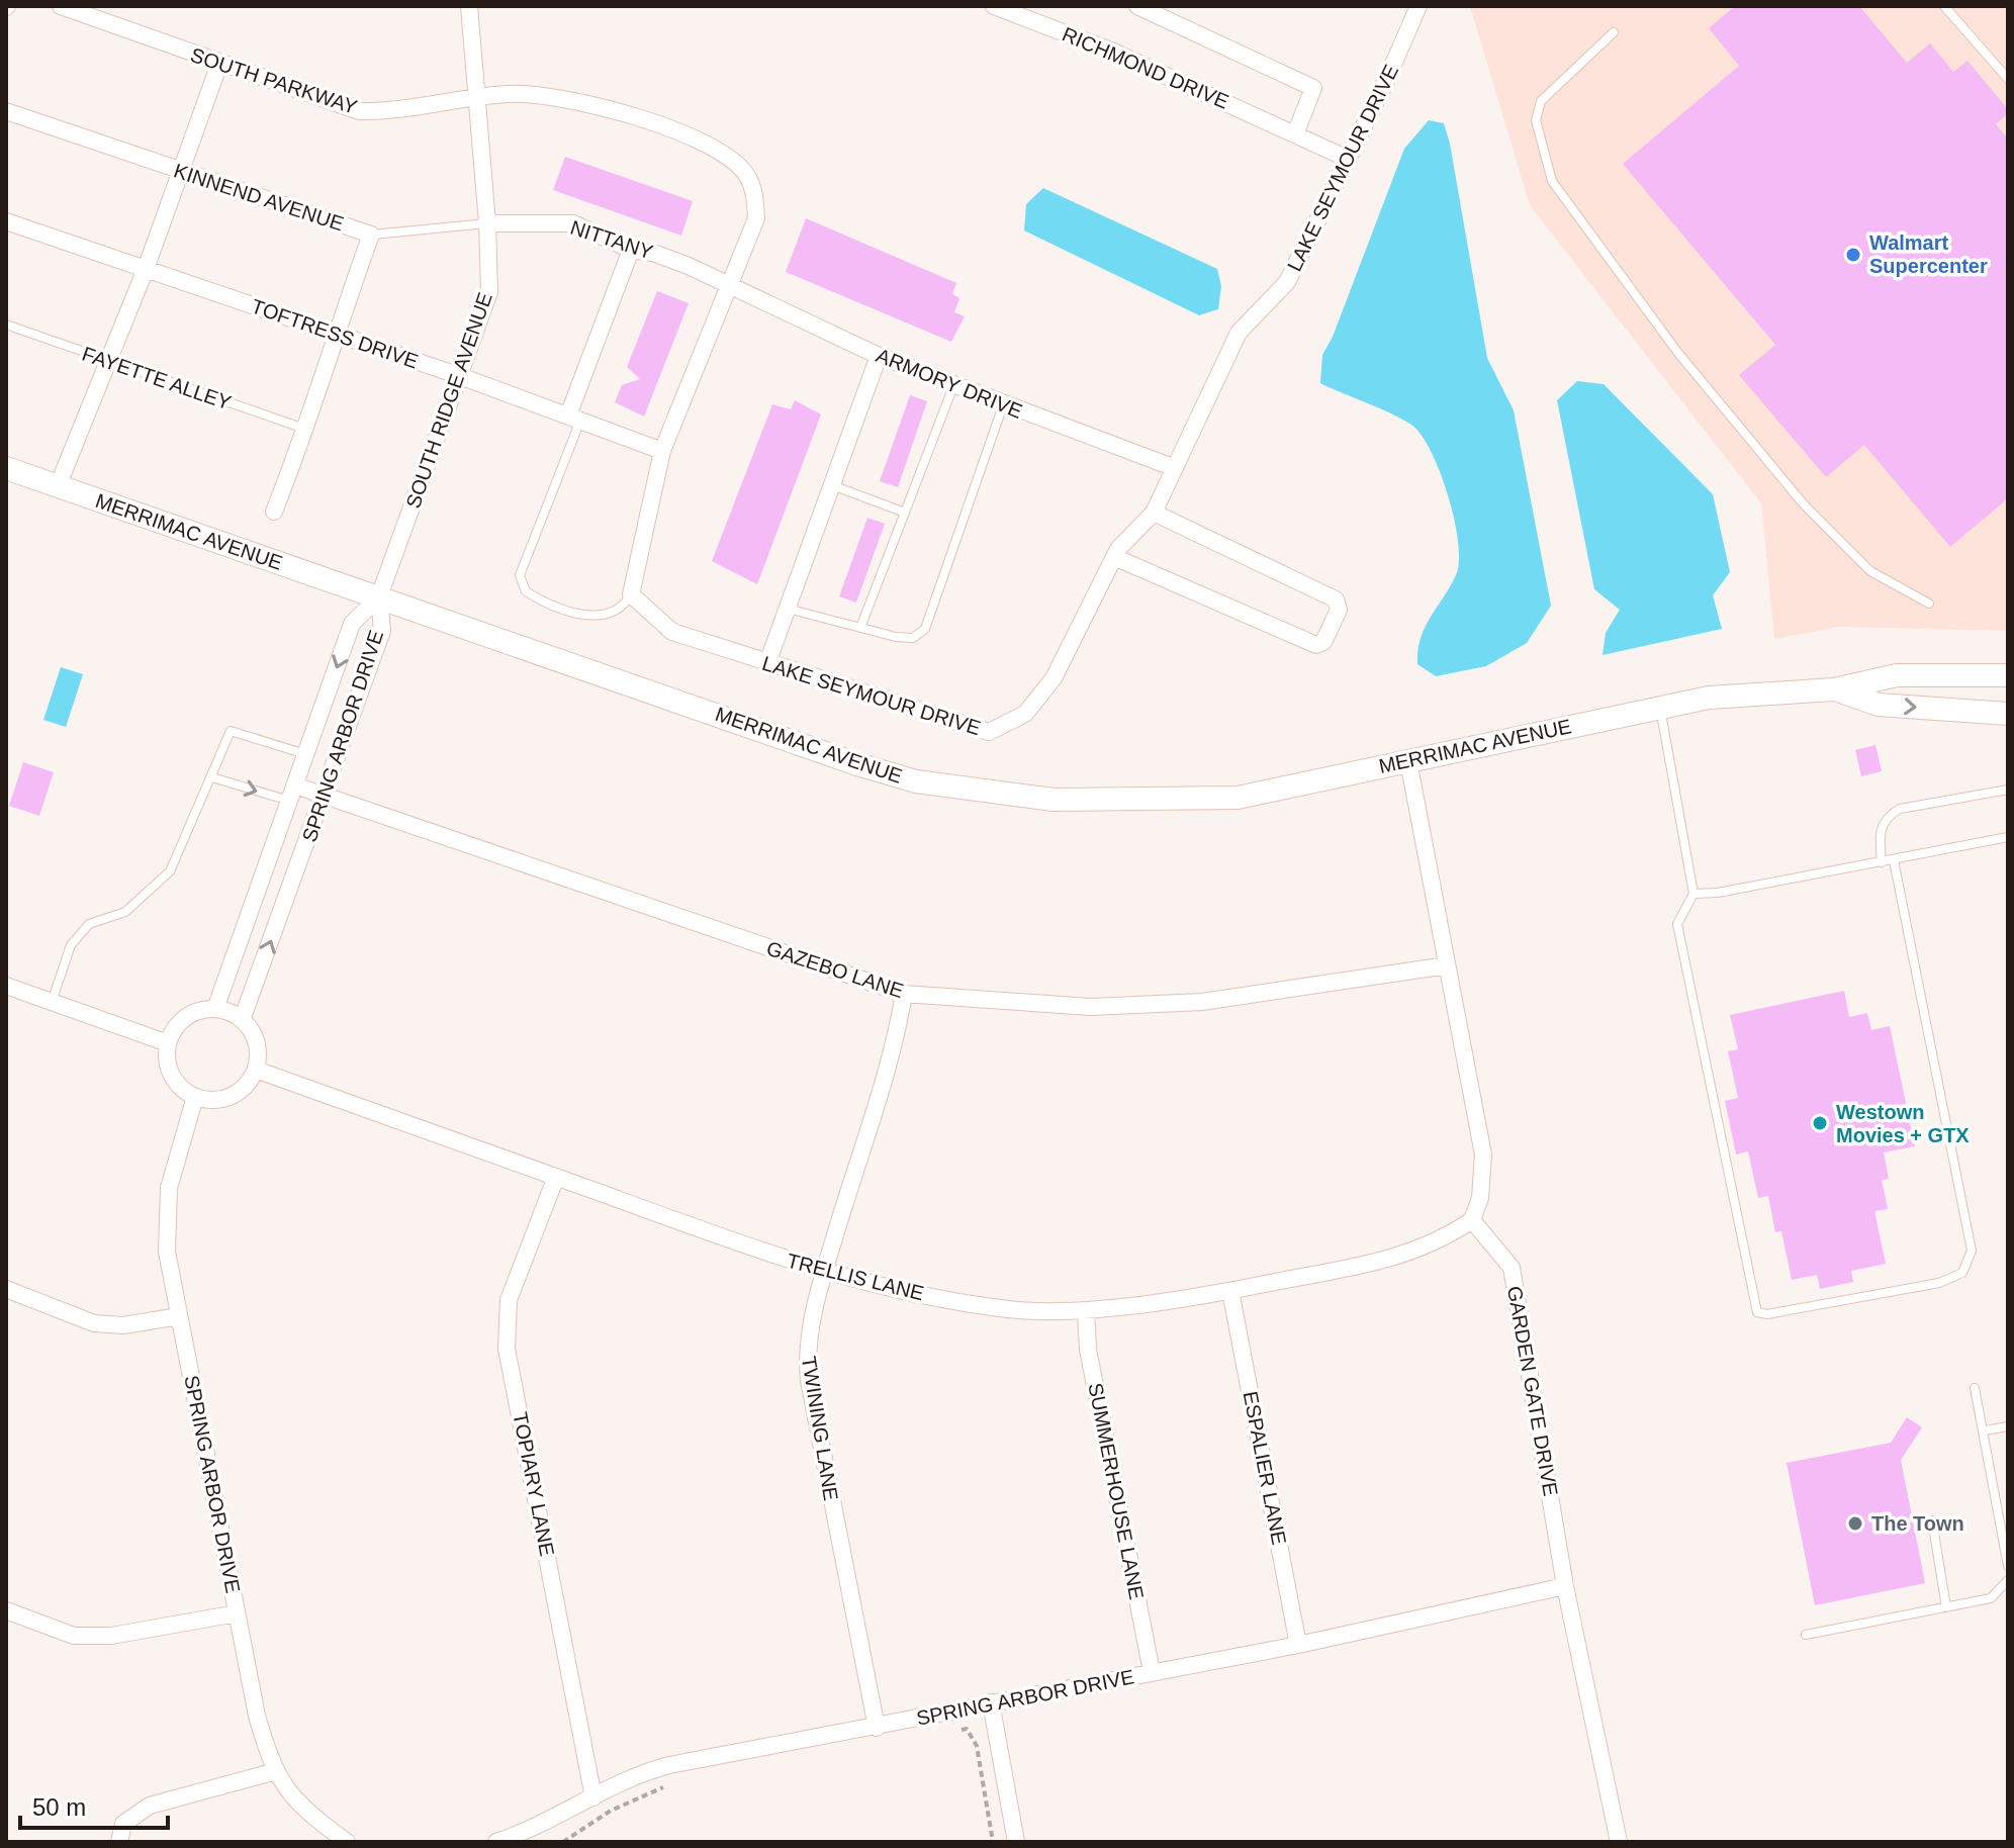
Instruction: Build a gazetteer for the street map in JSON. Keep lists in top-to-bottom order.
{
  "streets": {
    "street": [
      "RICHMOND DRIVE",
      "SOUTH PARKWAY",
      "LAKE SEYMOUR DRIVE",
      "KINNEND AVENUE",
      "NITTANY",
      "TOFTRESS DRIVE",
      "ARMORY DRIVE",
      "SOUTH RIDGE AVENUE",
      "MERRIMAC AVENUE",
      "SPRING ARBOR DRIVE",
      "GAZEBO LANE",
      "TRELLIS LANE",
      "GARDEN GATE DRIVE",
      "TWINING LANE",
      "ESPALIER LANE",
      "TOPIARY LANE",
      "SUMMERHOUSE LANE"
    ],
    "lane": ["FAYETTE ALLEY"]
  },
  "crossings": [
    ["RICHMOND DRIVE", "LAKE SEYMOUR DRIVE"],
    ["SOUTH PARKWAY", "NITTANY"],
    ["SOUTH PARKWAY", "ARMORY DRIVE"],
    ["SOUTH PARKWAY", "SOUTH RIDGE AVENUE"],
    ["LAKE SEYMOUR DRIVE", "ARMORY DRIVE"],
    ["KINNEND AVENUE", "TOFTRESS DRIVE"],
    ["KINNEND AVENUE", "FAYETTE ALLEY"],
    ["NITTANY", "ARMORY DRIVE"],
    ["NITTANY", "SOUTH RIDGE AVENUE"],
    ["TOFTRESS DRIVE", "SOUTH RIDGE AVENUE"],
    ["SOUTH RIDGE AVENUE", "MERRIMAC AVENUE"],
    ["SOUTH RIDGE AVENUE", "SPRING ARBOR DRIVE"],
    ["MERRIMAC AVENUE", "SPRING ARBOR DRIVE"],
    ["SPRING ARBOR DRIVE", "GAZEBO LANE"],
    ["SPRING ARBOR DRIVE", "TRELLIS LANE"],
    ["SPRING ARBOR DRIVE", "GARDEN GATE DRIVE"],
    ["SPRING ARBOR DRIVE", "TWINING LANE"],
    ["SPRING ARBOR DRIVE", "ESPALIER LANE"],
    ["SPRING ARBOR DRIVE", "TOPIARY LANE"],
    ["SPRING ARBOR DRIVE", "SUMMERHOUSE LANE"],
    ["GAZEBO LANE", "TWINING LANE"],
    ["TRELLIS LANE", "GARDEN GATE DRIVE"],
    ["TRELLIS LANE", "TWINING LANE"],
    ["TRELLIS LANE", "ESPALIER LANE"],
    ["TRELLIS LANE", "TOPIARY LANE"],
    ["TRELLIS LANE", "SUMMERHOUSE LANE"]
  ],
  "places": ["Walmart Supercenter", "Westown Movies + GTX", "The Town"],
  "scale_bar": "50 m"
}
